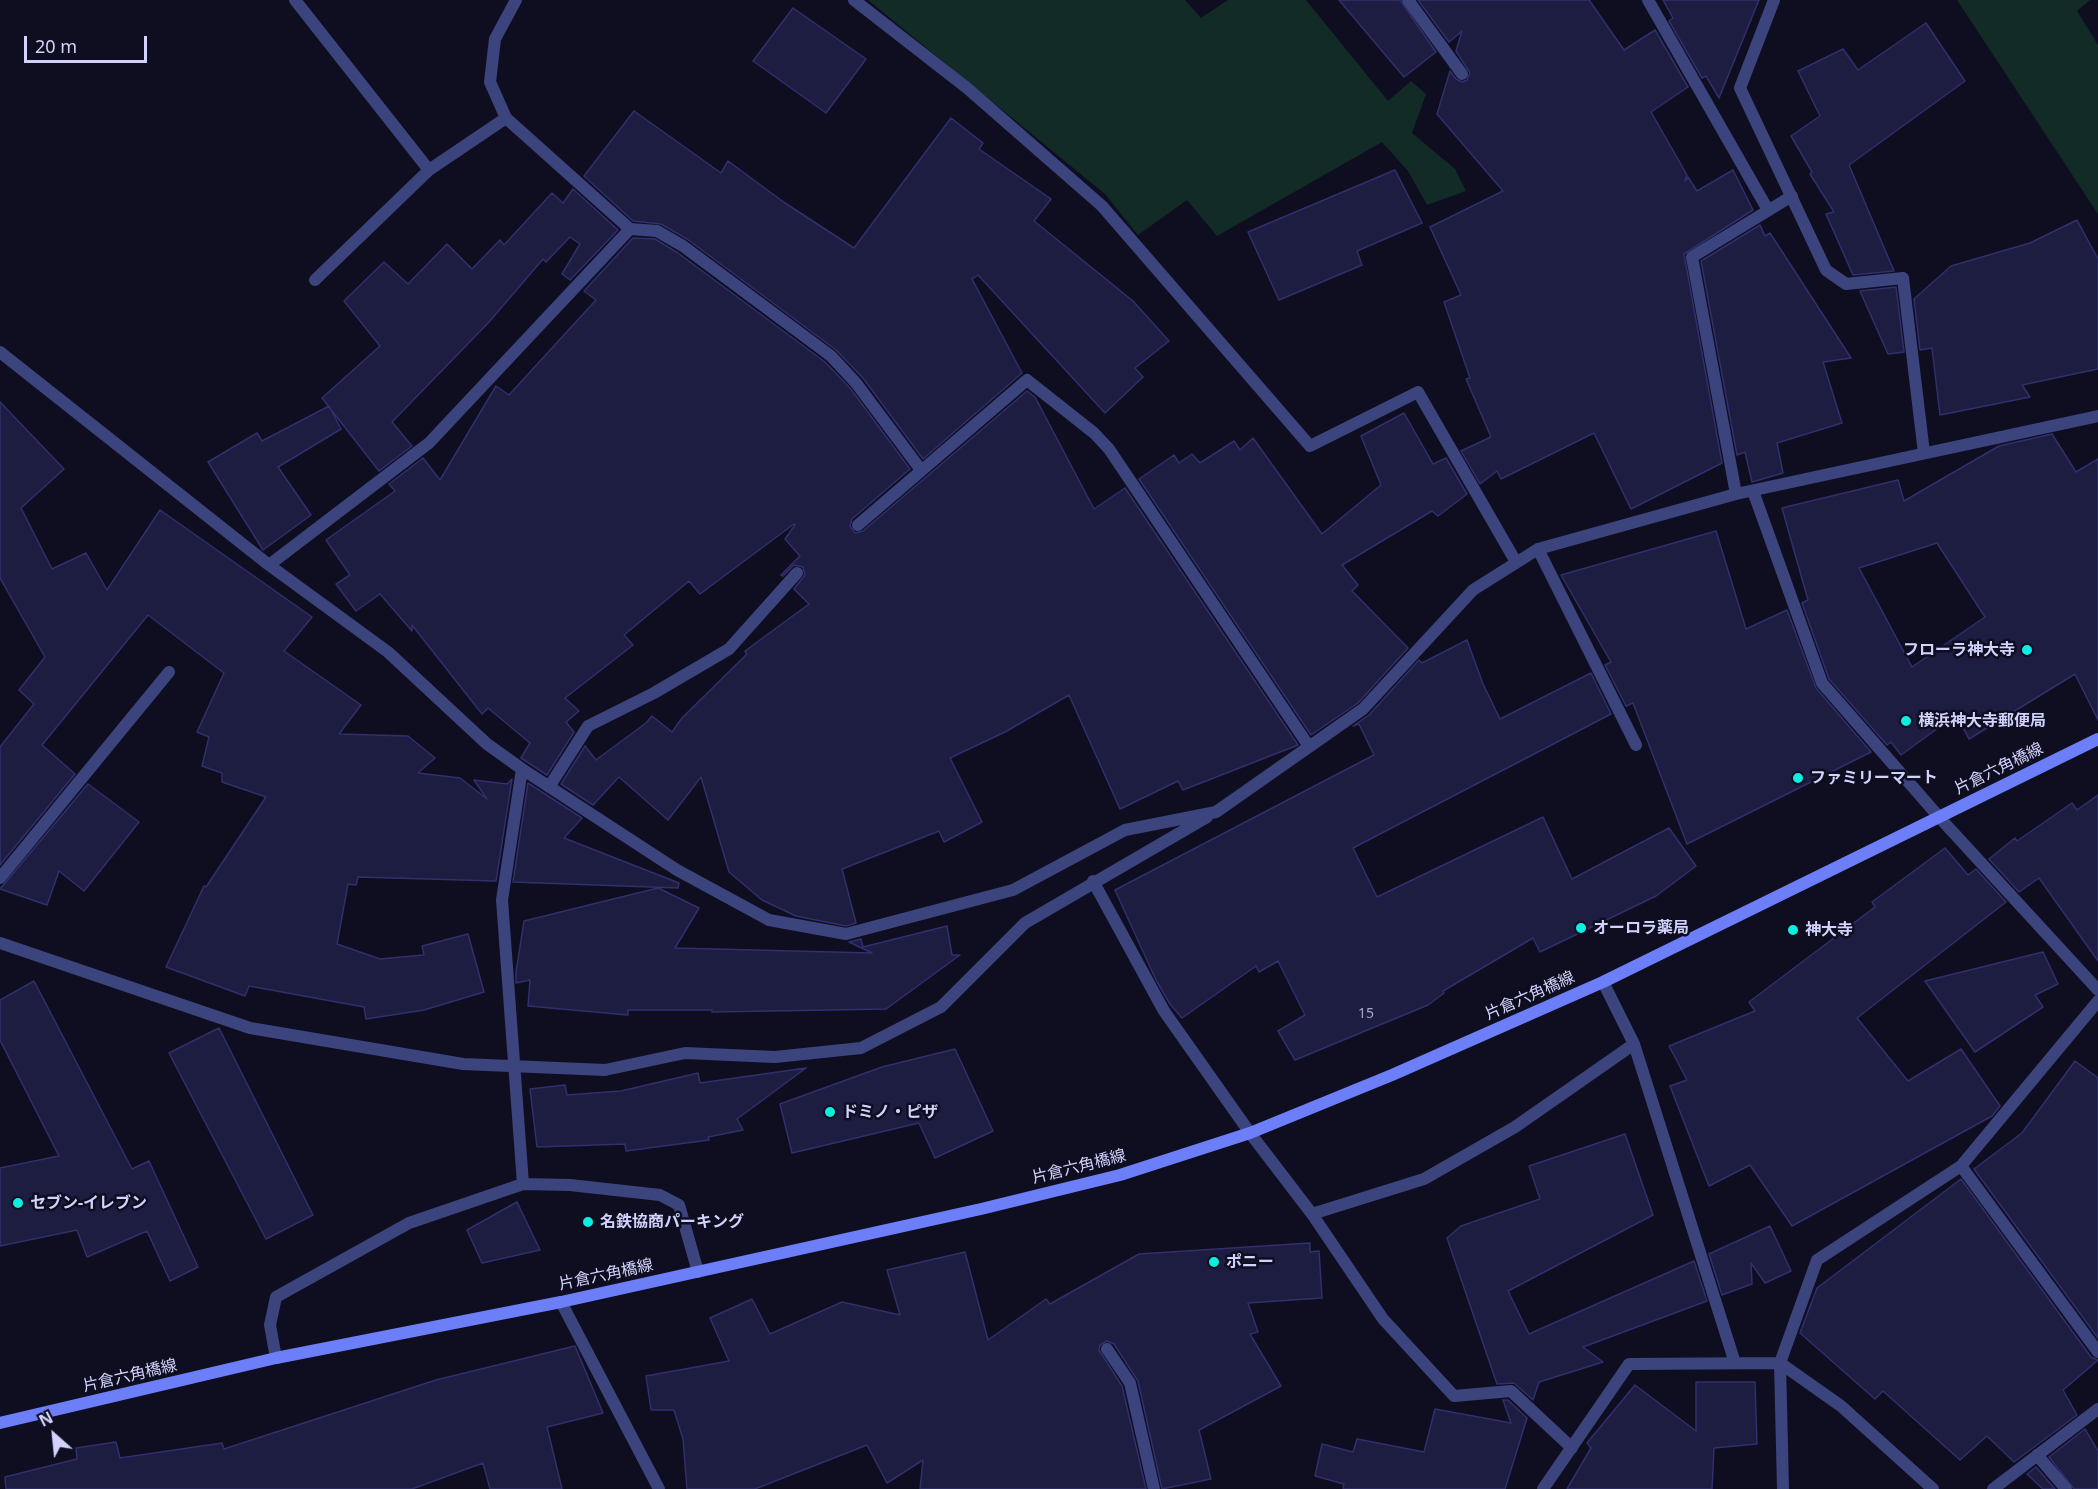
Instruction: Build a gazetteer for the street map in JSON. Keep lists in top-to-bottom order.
{
  "streets": {
    "street": ["片倉六角橋線"]
  },
  "places": [
    "フローラ神大寺",
    "横浜神大寺郵便局",
    "ファミリーマート",
    "オーロラ薬局",
    "神大寺",
    "ドミノ・ピザ",
    "セブン-イレブン",
    "名鉄協商パーキング",
    "ポニー"
  ],
  "house_numbers": ["15"],
  "scale_bar": "20 m",
  "north": "top left"
}
